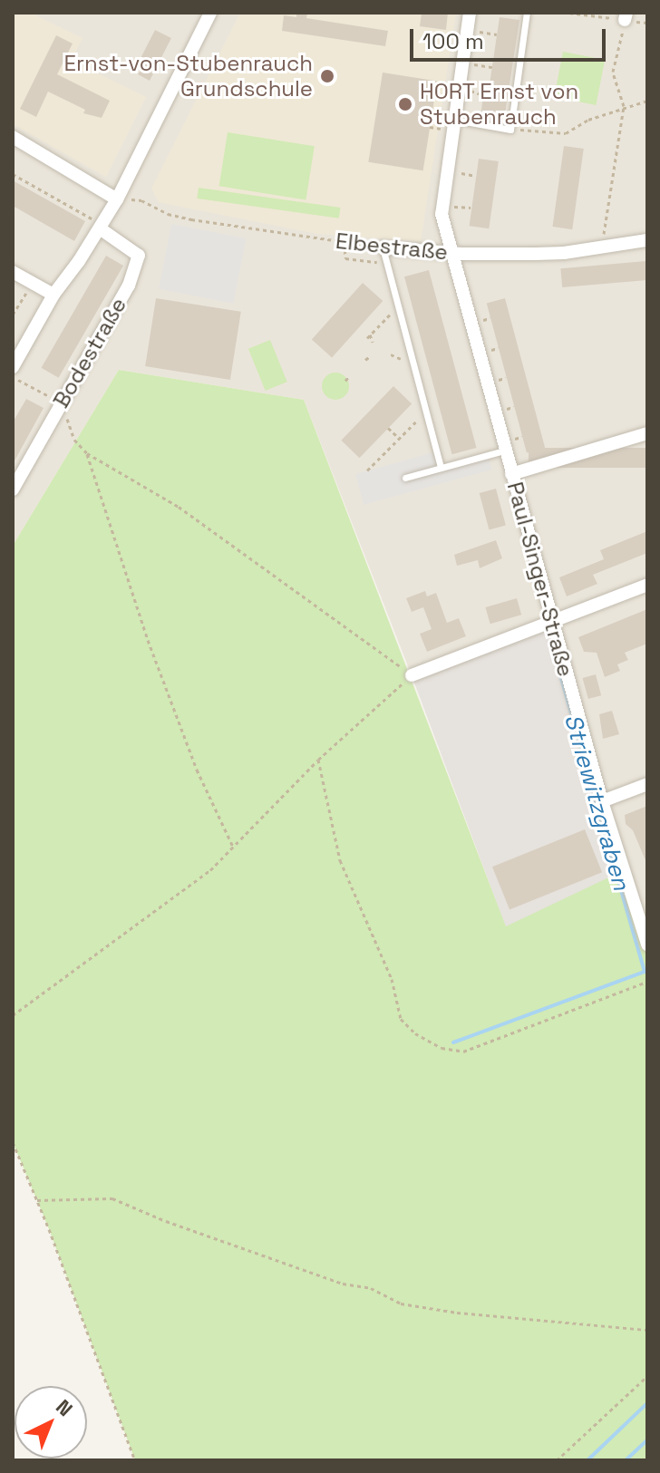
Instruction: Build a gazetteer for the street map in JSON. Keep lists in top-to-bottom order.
{
  "streets": {
    "street": ["Elbestraße", "Bodestraße", "Paul-Singer-Straße"]
  },
  "crossings": [
    ["Elbestraße", "Paul-Singer-Straße"]
  ],
  "water": ["Striewitzgraben"],
  "places": ["Ernst-von-Stubenrauch Grundschule", "HORT Ernst von Stubenrauch"],
  "scale_bar": "100 m",
  "north": "top right"
}
